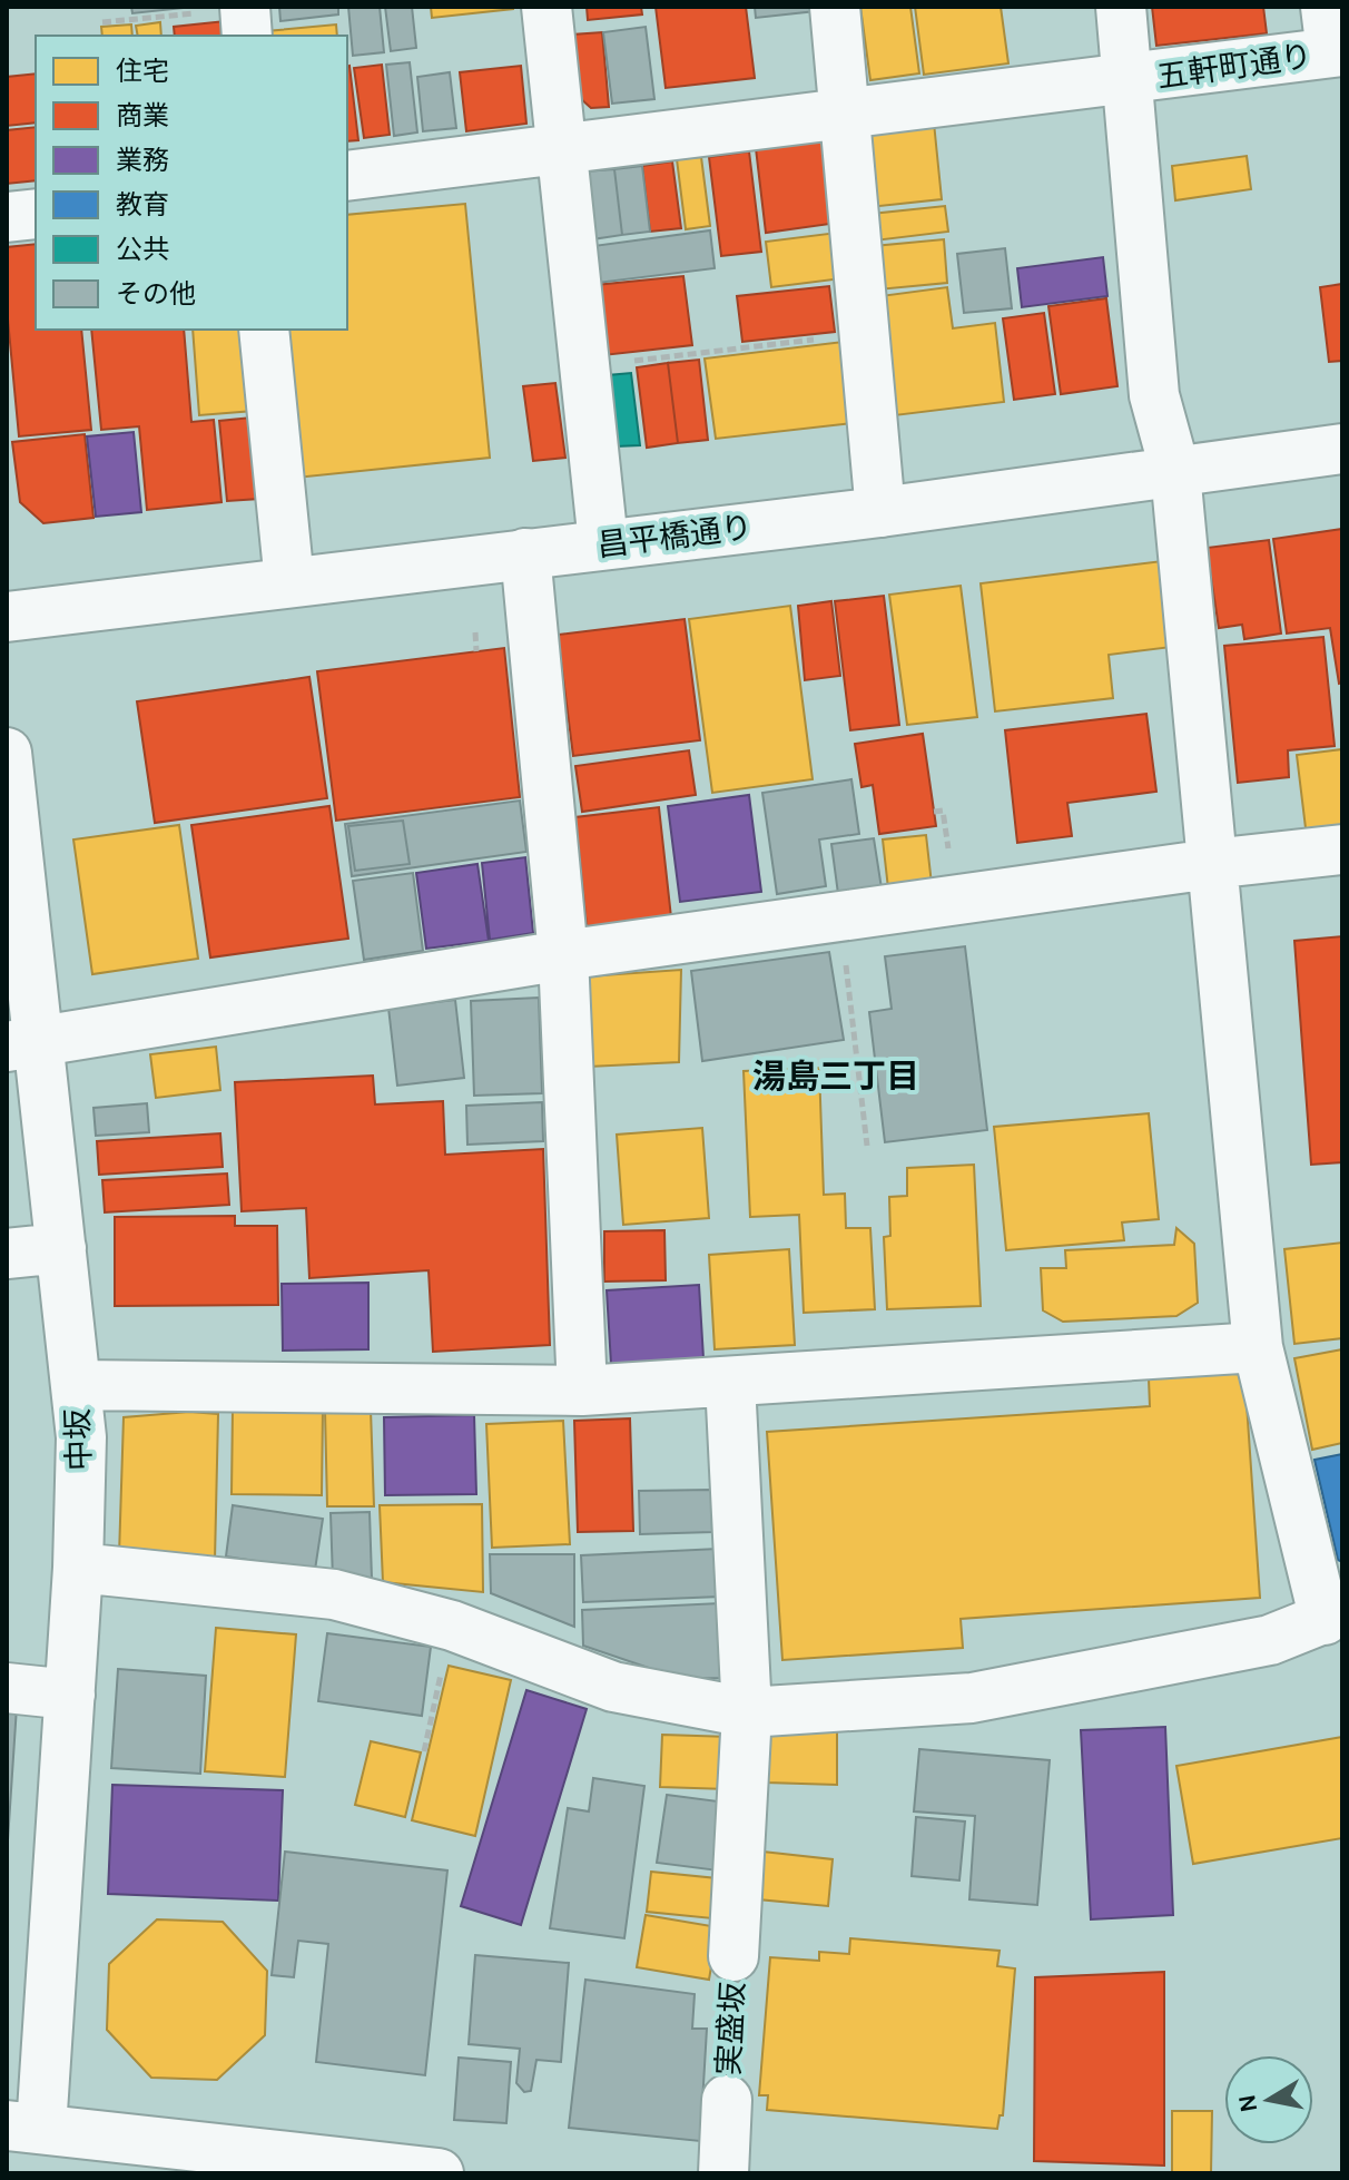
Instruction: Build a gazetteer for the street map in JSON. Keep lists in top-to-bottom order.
{
  "streets": {
    "street": ["五軒町通り", "昌平橋通り", "中坂"],
    "path": ["実盛坂"]
  },
  "districts": ["湯島三丁目"],
  "legend": [
    "住宅",
    "商業",
    "業務",
    "教育",
    "公共",
    "その他"
  ],
  "north": "left"
}
